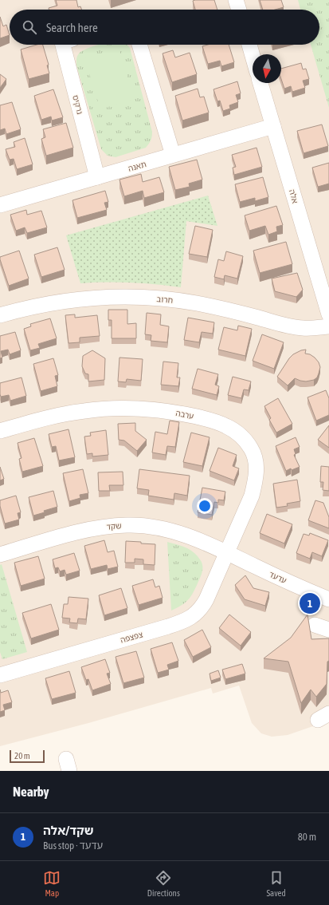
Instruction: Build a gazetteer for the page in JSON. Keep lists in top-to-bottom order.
{
  "streets": {
    "street": [
      "נרקיס",
      "תאנה",
      "אלה",
      "חרוב",
      "ערבה",
      "שקד",
      "עדעד",
      "צפצפה"
    ]
  },
  "crossings": [
    ["נרקיס", "תאנה"],
    ["תאנה", "אלה"],
    ["ערבה", "שקד"],
    ["ערבה", "עדעד"],
    ["ערבה", "צפצפה"],
    ["שקד", "עדעד"],
    ["שקד", "צפצפה"],
    ["עדעד", "צפצפה"]
  ],
  "scale_bar": "20 m",
  "north": "bottom",
  "page": {
    "search": "Search here",
    "pins": "1",
    "scale": "20 m",
    "heading": "Nearby",
    "list": [
      {
        "mark": "1",
        "name": "שקד/אלה",
        "note": "Bus stop · עדעד",
        "value": "80 m"
      }
    ],
    "nav": ["Map", "Directions", "Saved"]
  }
}
